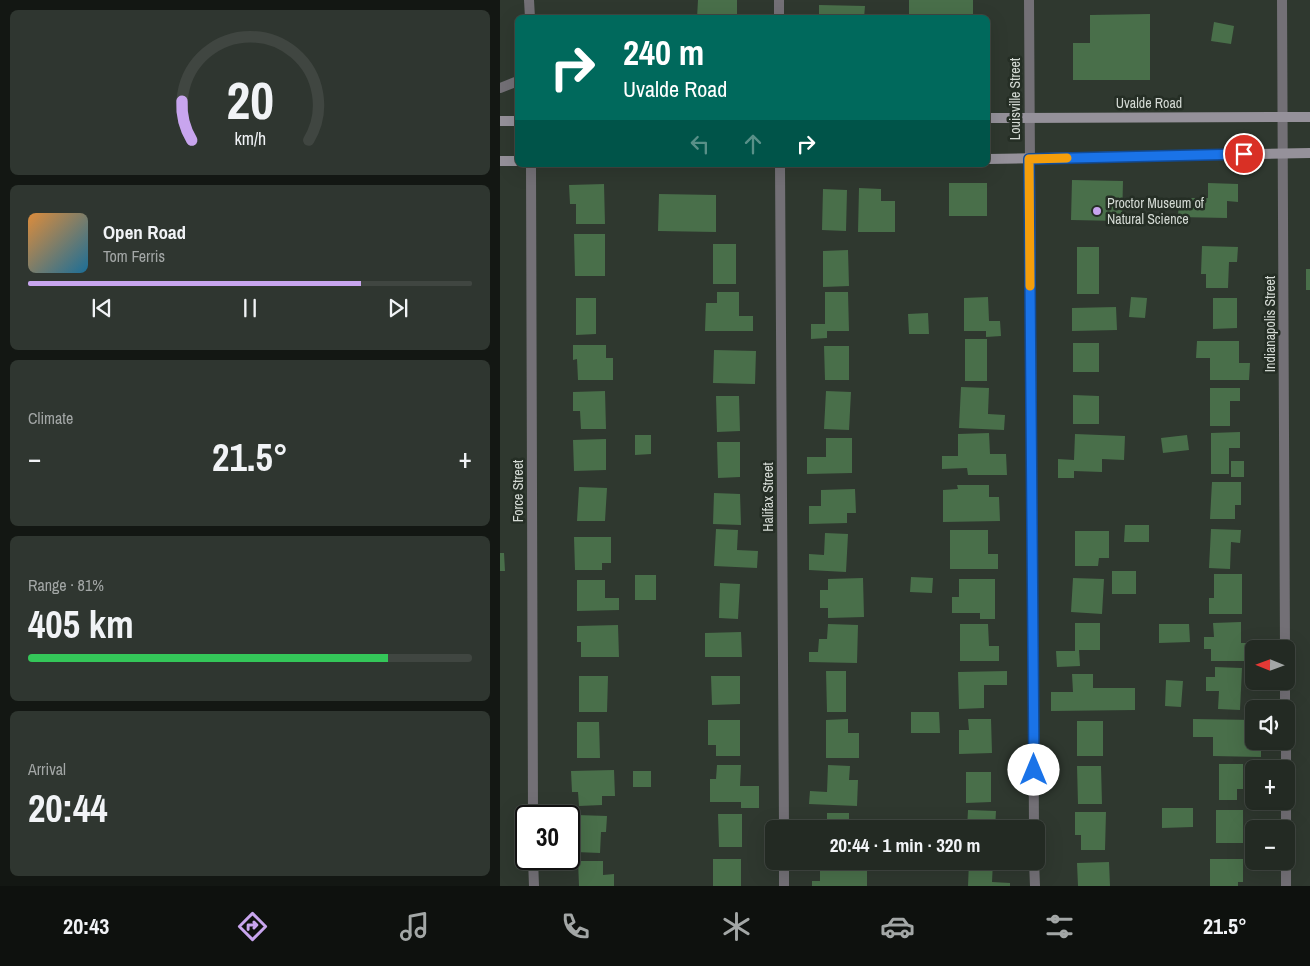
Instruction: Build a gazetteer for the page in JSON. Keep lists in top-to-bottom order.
{
  "streets": {
    "main road": ["Uvalde Road"],
    "street": [
      "Louisville Street",
      "Indianapolis Street",
      "Force Street",
      "Halifax Street"
    ]
  },
  "crossings": [
    ["Louisville Street", "Uvalde Road"],
    ["Uvalde Road", "Indianapolis Street"]
  ],
  "places": ["Proctor Museum of Natural Science"],
  "north": "left",
  "page": {
    "turn": ["240 m", "Uvalde Road"],
    "song": ["Open Road", "Tom Ferris"],
    "tile": [
      "Climate",
      ["Range · 81%", "405 km"],
      ["Arrival", "20:44"]
    ],
    "heat": ["−", "21.5°", "+"],
    "map_buttons": ["+", "−"],
    "limit": "30",
    "trip": "20:44 · 1 min · 320 m",
    "tabs": ["20:43", "21.5°"],
    "gauge": ["20", "km/h"]
  }
}
